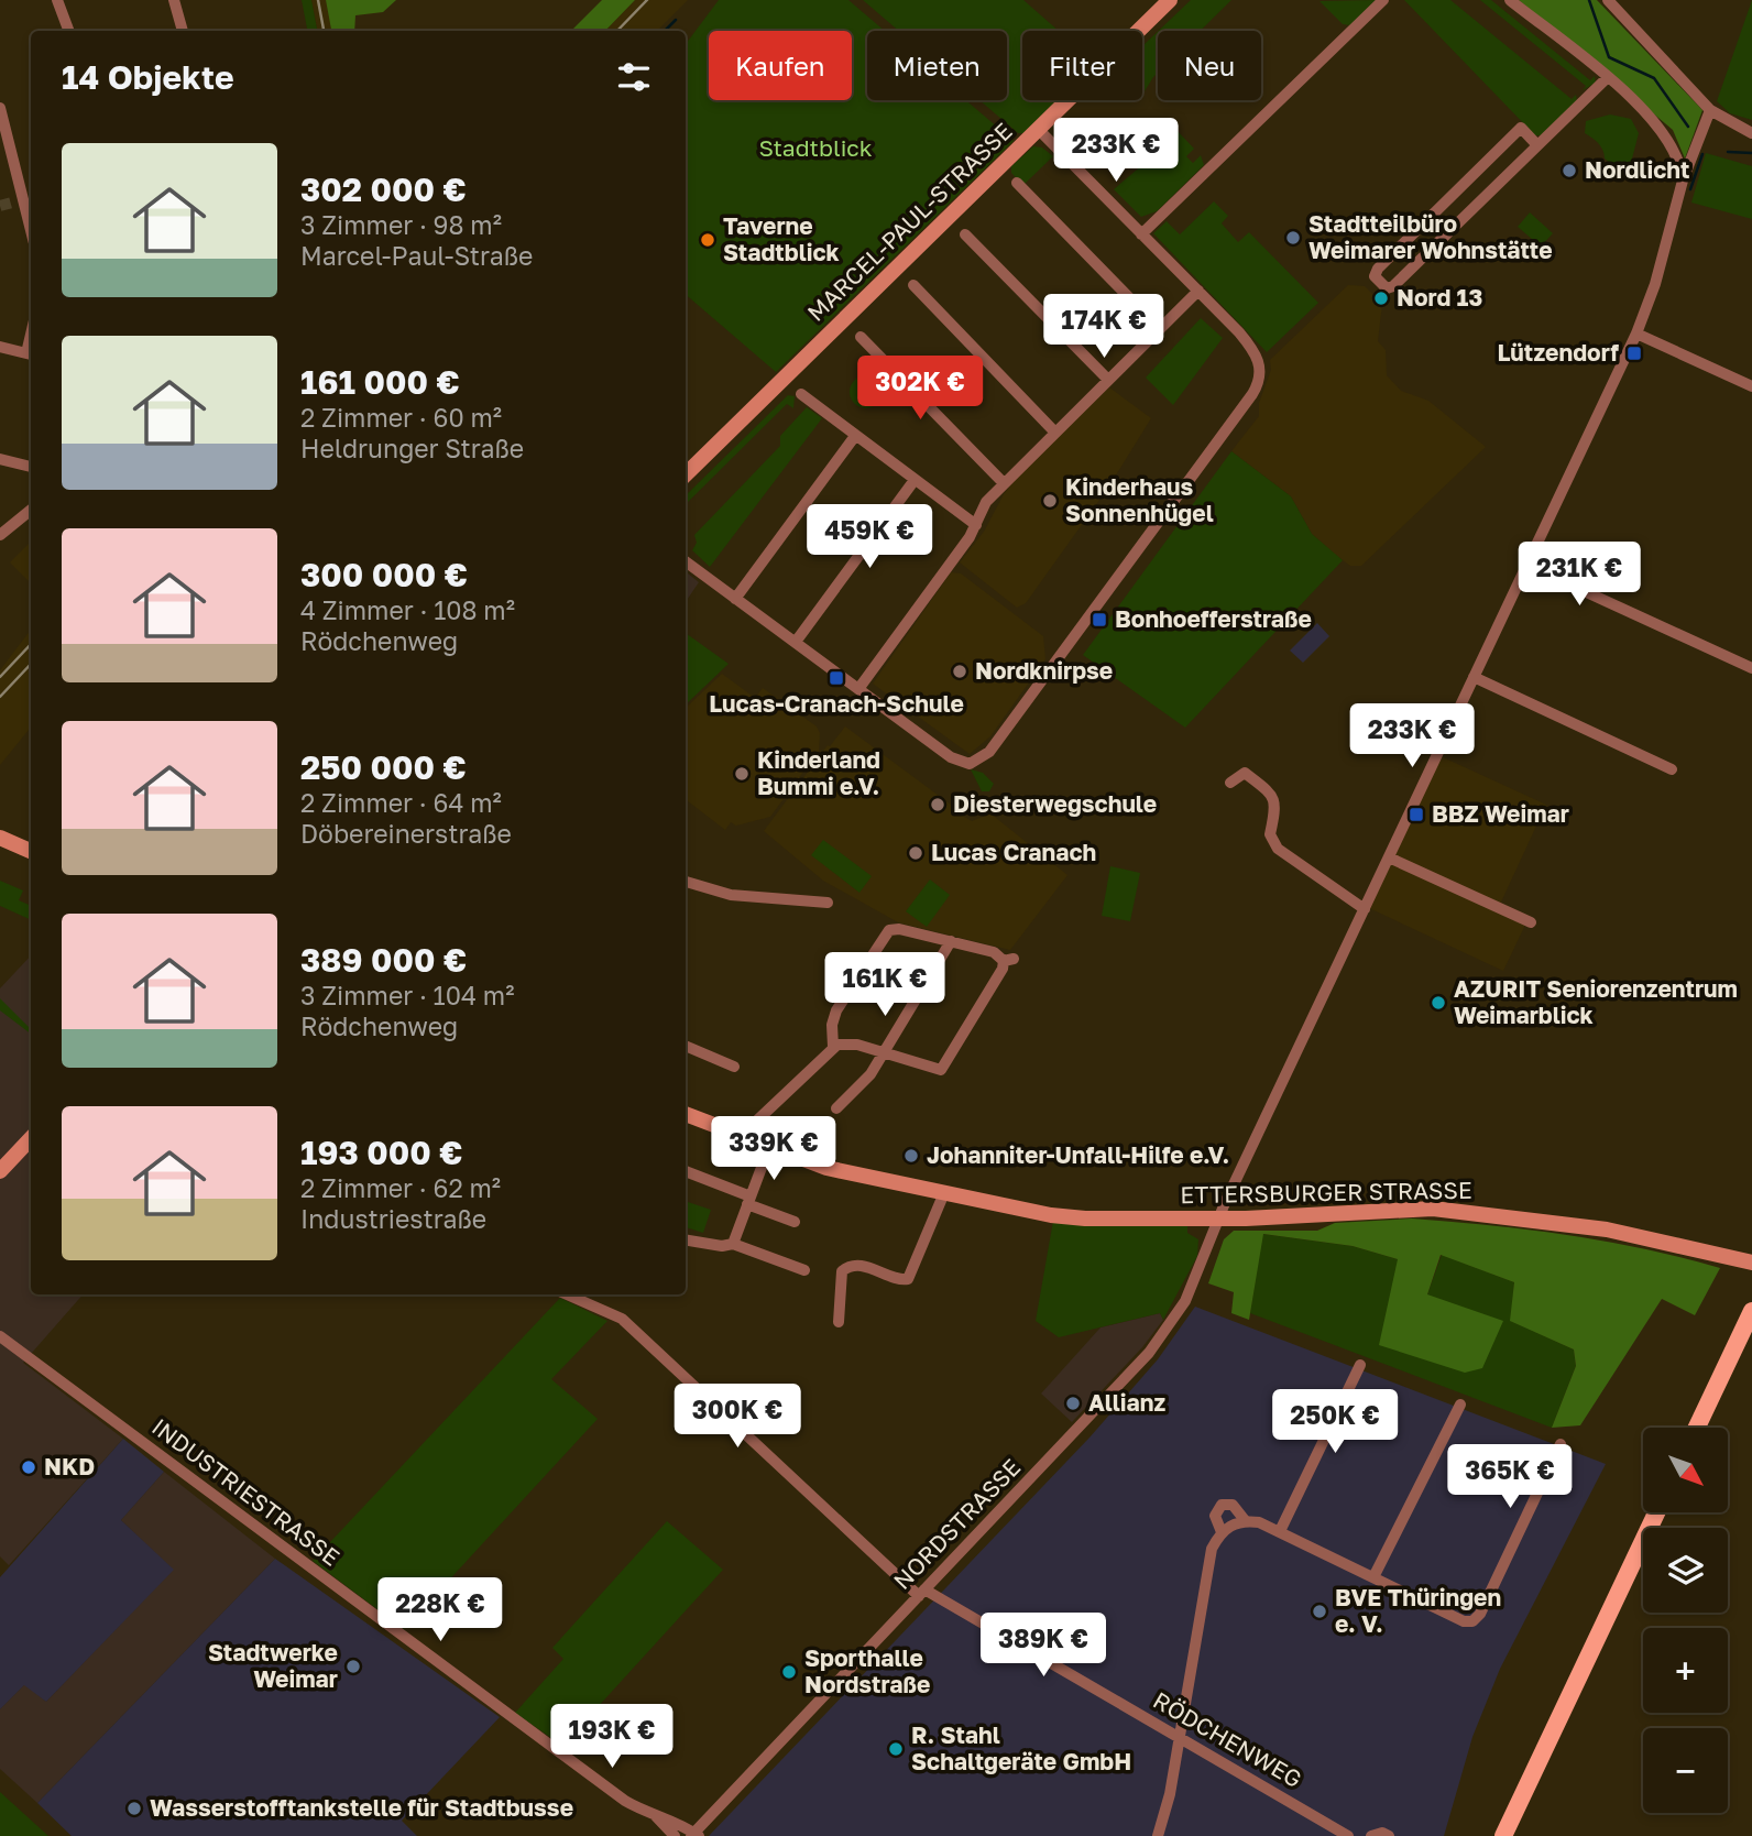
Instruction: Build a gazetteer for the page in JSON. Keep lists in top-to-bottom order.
{
  "streets": {
    "street": [
      "MARCEL-PAUL-STRASSE",
      "ETTERSBURGER STRASSE",
      "INDUSTRIESTRASSE",
      "NORDSTRASSE",
      "RÖDCHENWEG"
    ]
  },
  "crossings": [
    ["ETTERSBURGER STRASSE", "NORDSTRASSE"],
    ["INDUSTRIESTRASSE", "NORDSTRASSE"],
    ["NORDSTRASSE", "RÖDCHENWEG"]
  ],
  "parks": ["Stadtblick"],
  "places": {
    "other": [
      "Nordlicht",
      "Stadtteilbüro Weimarer Wohnstätte",
      "Taverne Stadtblick",
      "Nord 13",
      "Kinderhaus Sonnenhügel",
      "Nordknirpse",
      "Kinderland Bummi e.V.",
      "Diesterwegschule",
      "Lucas Cranach",
      "AZURIT Seniorenzentrum Weimarblick",
      "Johanniter-Unfall-Hilfe e.V.",
      "Allianz",
      "NKD",
      "BVE Thüringen e. V.",
      "Stadtwerke Weimar",
      "Sporthalle Nordstraße",
      "R. Stahl Schaltgeräte GmbH",
      "Wasserstofftankstelle für Stadtbusse"
    ],
    "transit": [
      "Lützendorf",
      "Bonhoefferstraße",
      "Lucas-Cranach-Schule",
      "BBZ Weimar"
    ]
  },
  "north": "bottom right",
  "page": {
    "chip": [
      "Kaufen",
      "Mieten",
      "Filter",
      "Neu"
    ],
    "heading": "14 Objekte",
    "price": [
      "233K €",
      "174K €",
      "302K €",
      "459K €",
      "231K €",
      "233K €",
      "161K €",
      "339K €",
      "300K €",
      "250K €",
      "365K €",
      "228K €",
      "389K €",
      "193K €"
    ],
    "list": [
      {
        "name": "302 000 €",
        "note": "3 Zimmer · 98 m² · Marcel-Paul-Straße"
      },
      {
        "name": "161 000 €",
        "note": "2 Zimmer · 60 m² · Heldrunger Straße"
      },
      {
        "name": "300 000 €",
        "note": "4 Zimmer · 108 m² · Rödchenweg"
      },
      {
        "name": "250 000 €",
        "note": "2 Zimmer · 64 m² · Döbereinerstraße"
      },
      {
        "name": "389 000 €",
        "note": "3 Zimmer · 104 m² · Rödchenweg"
      },
      {
        "name": "193 000 €",
        "note": "2 Zimmer · 62 m² · Industriestraße"
      }
    ],
    "map_buttons": ["+", "−"]
  }
}
